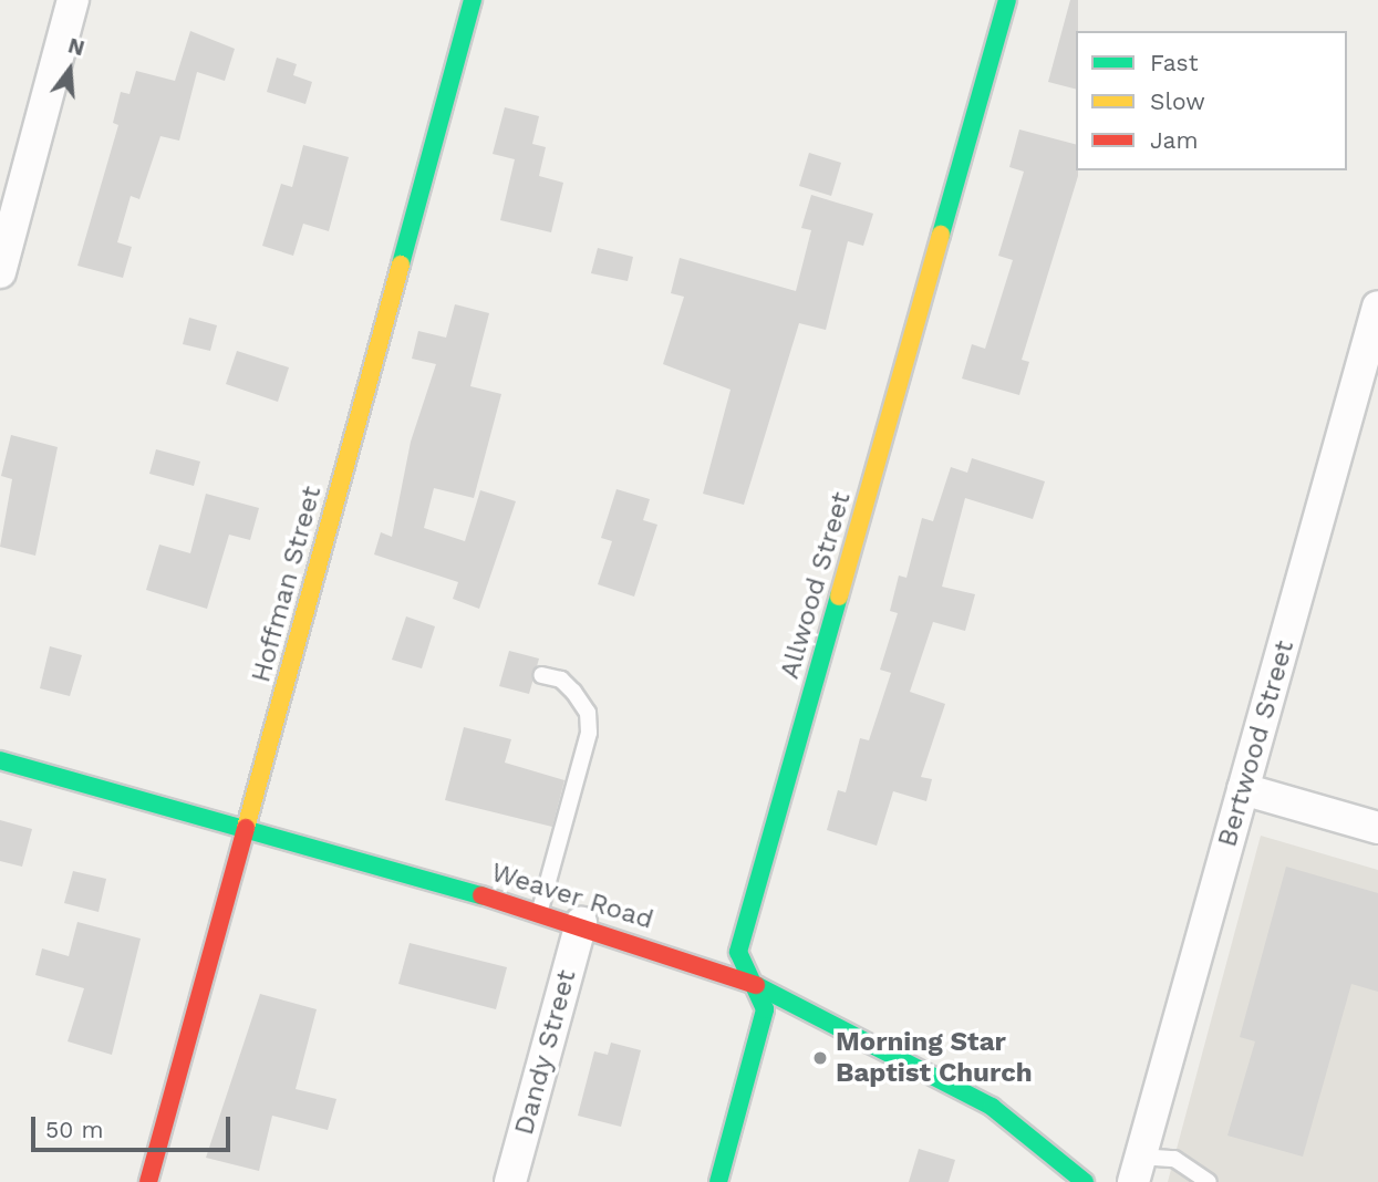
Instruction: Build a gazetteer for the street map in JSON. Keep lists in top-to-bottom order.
{
  "streets": {
    "street": [
      "Hoffman Street",
      "Allwood Street",
      "Bertwood Street",
      "Weaver Road",
      "Dandy Street"
    ]
  },
  "crossings": [
    ["Hoffman Street", "Weaver Road"],
    ["Allwood Street", "Weaver Road"],
    ["Weaver Road", "Dandy Street"]
  ],
  "places": ["Morning Star Baptist Church"],
  "legend": ["Fast", "Slow", "Jam"],
  "scale_bar": "50 m",
  "north": "top"
}
